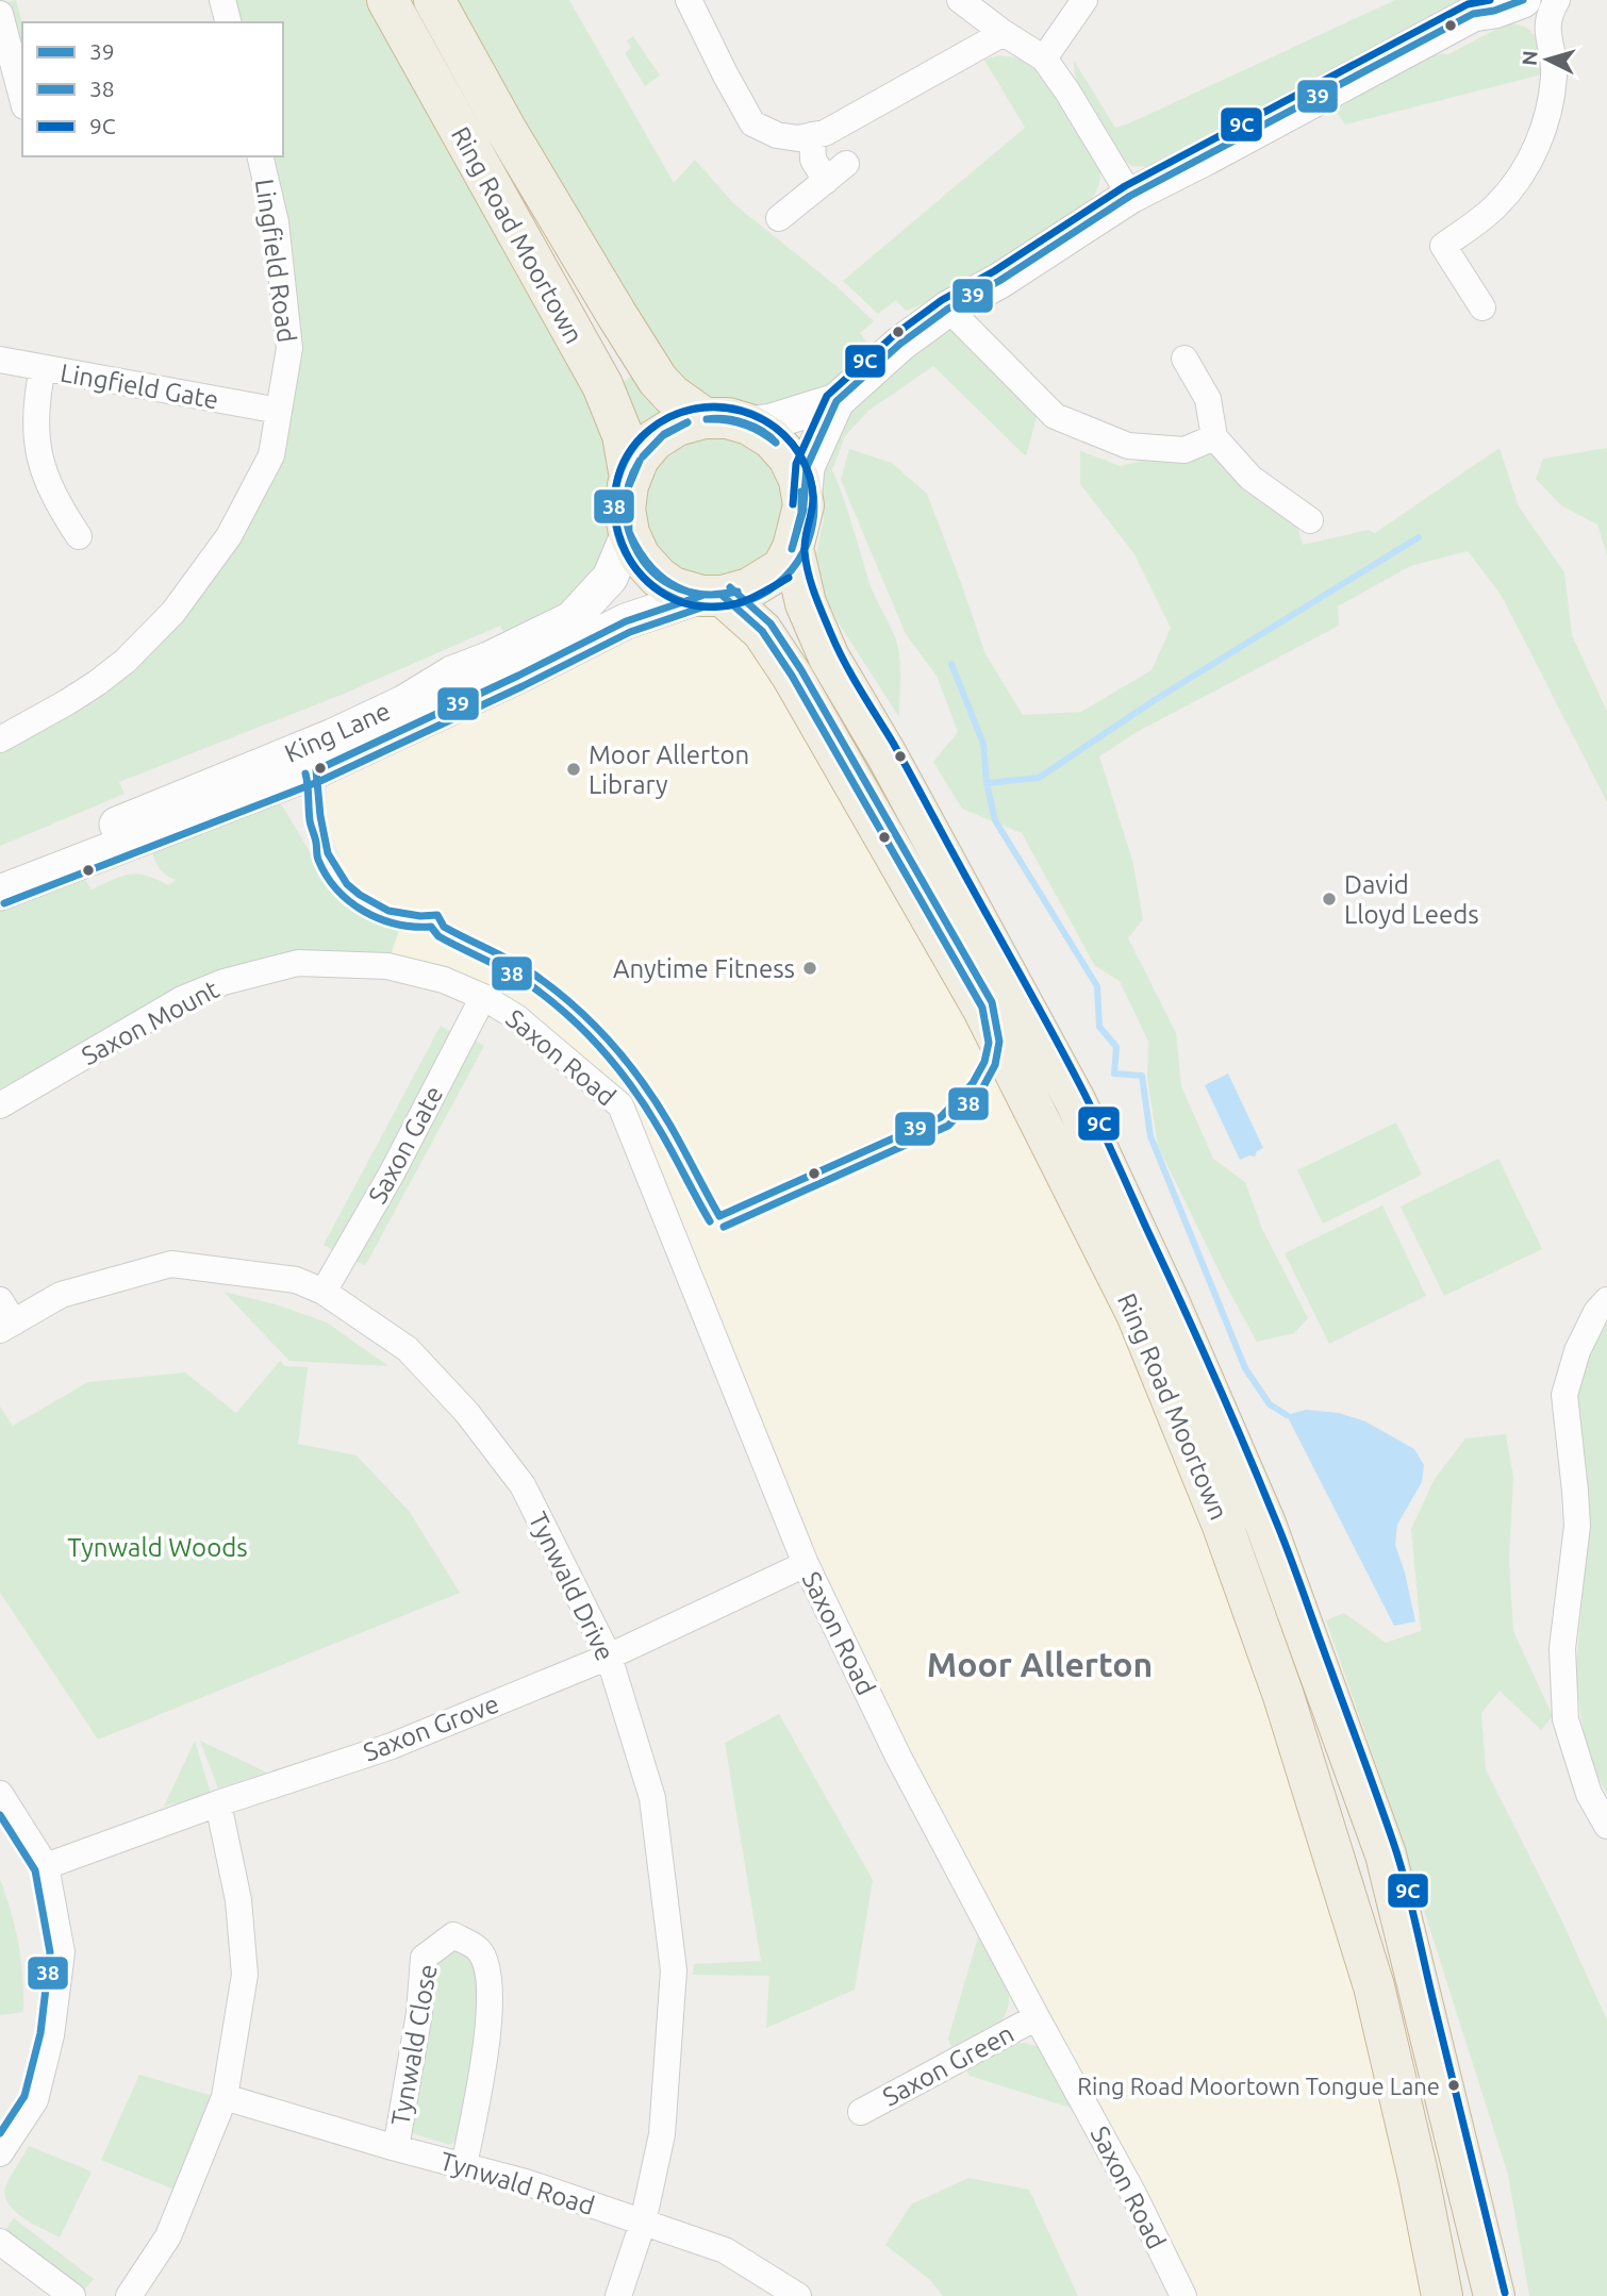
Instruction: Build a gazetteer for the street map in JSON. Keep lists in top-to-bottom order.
{
  "streets": {
    "highway": ["Ring Road Moortown"],
    "street": [
      "Lingfield Road",
      "Lingfield Gate",
      "King Lane",
      "Saxon Mount",
      "Saxon Road",
      "Saxon Gate",
      "Tynwald Drive",
      "Saxon Grove",
      "Tynwald Close",
      "Saxon Green",
      "Tynwald Road"
    ]
  },
  "crossings": [
    ["Ring Road Moortown", "King Lane"],
    ["Lingfield Road", "Lingfield Gate"],
    ["Saxon Mount", "Saxon Road"],
    ["Saxon Mount", "Saxon Gate"],
    ["Saxon Road", "Saxon Gate"],
    ["Saxon Road", "Saxon Grove"],
    ["Saxon Road", "Saxon Green"],
    ["Saxon Gate", "Tynwald Drive"],
    ["Tynwald Drive", "Saxon Grove"],
    ["Tynwald Drive", "Tynwald Road"],
    ["Tynwald Close", "Tynwald Road"]
  ],
  "districts": ["Moor Allerton"],
  "parks": ["Tynwald Woods"],
  "places": [
    "Moor Allerton Library",
    "David Lloyd Leeds",
    "Anytime Fitness",
    "Ring Road Moortown Tongue Lane"
  ],
  "lines": ["transit line 39", "transit line 9C", "transit line 38"],
  "legend": ["39", "38", "9C"],
  "north": "left"
}
